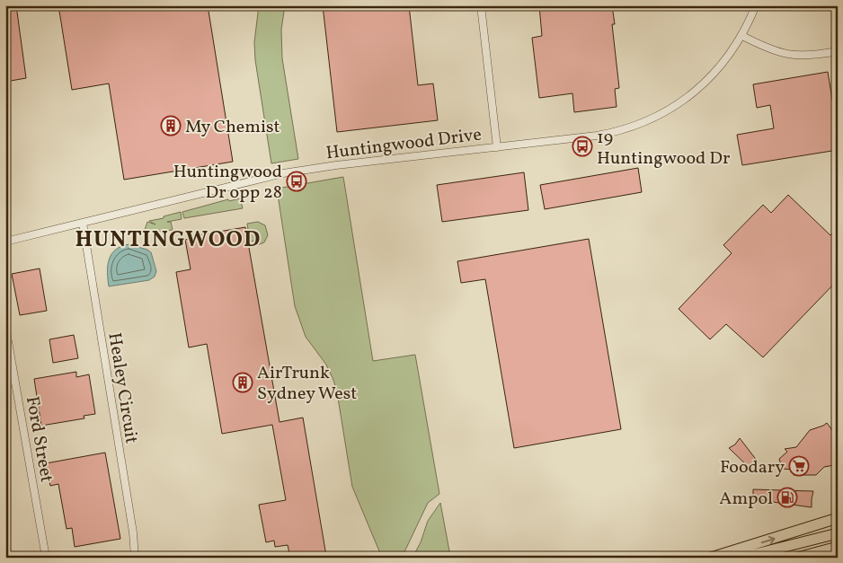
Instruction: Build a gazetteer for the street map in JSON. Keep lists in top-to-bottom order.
{
  "streets": {
    "street": ["Huntingwood Drive", "Healey Circuit", "Ford Street"]
  },
  "crossings": [
    ["Huntingwood Drive", "Healey Circuit"]
  ],
  "districts": ["HUNTINGWOOD"],
  "places": {
    "building": ["My Chemist", "AirTrunk Sydney West"],
    "bus stop": ["19 Huntingwood Dr", "Huntingwood Dr opp 28"],
    "supermarket": ["Foodary"],
    "fuel station": ["Ampol"]
  }
}
